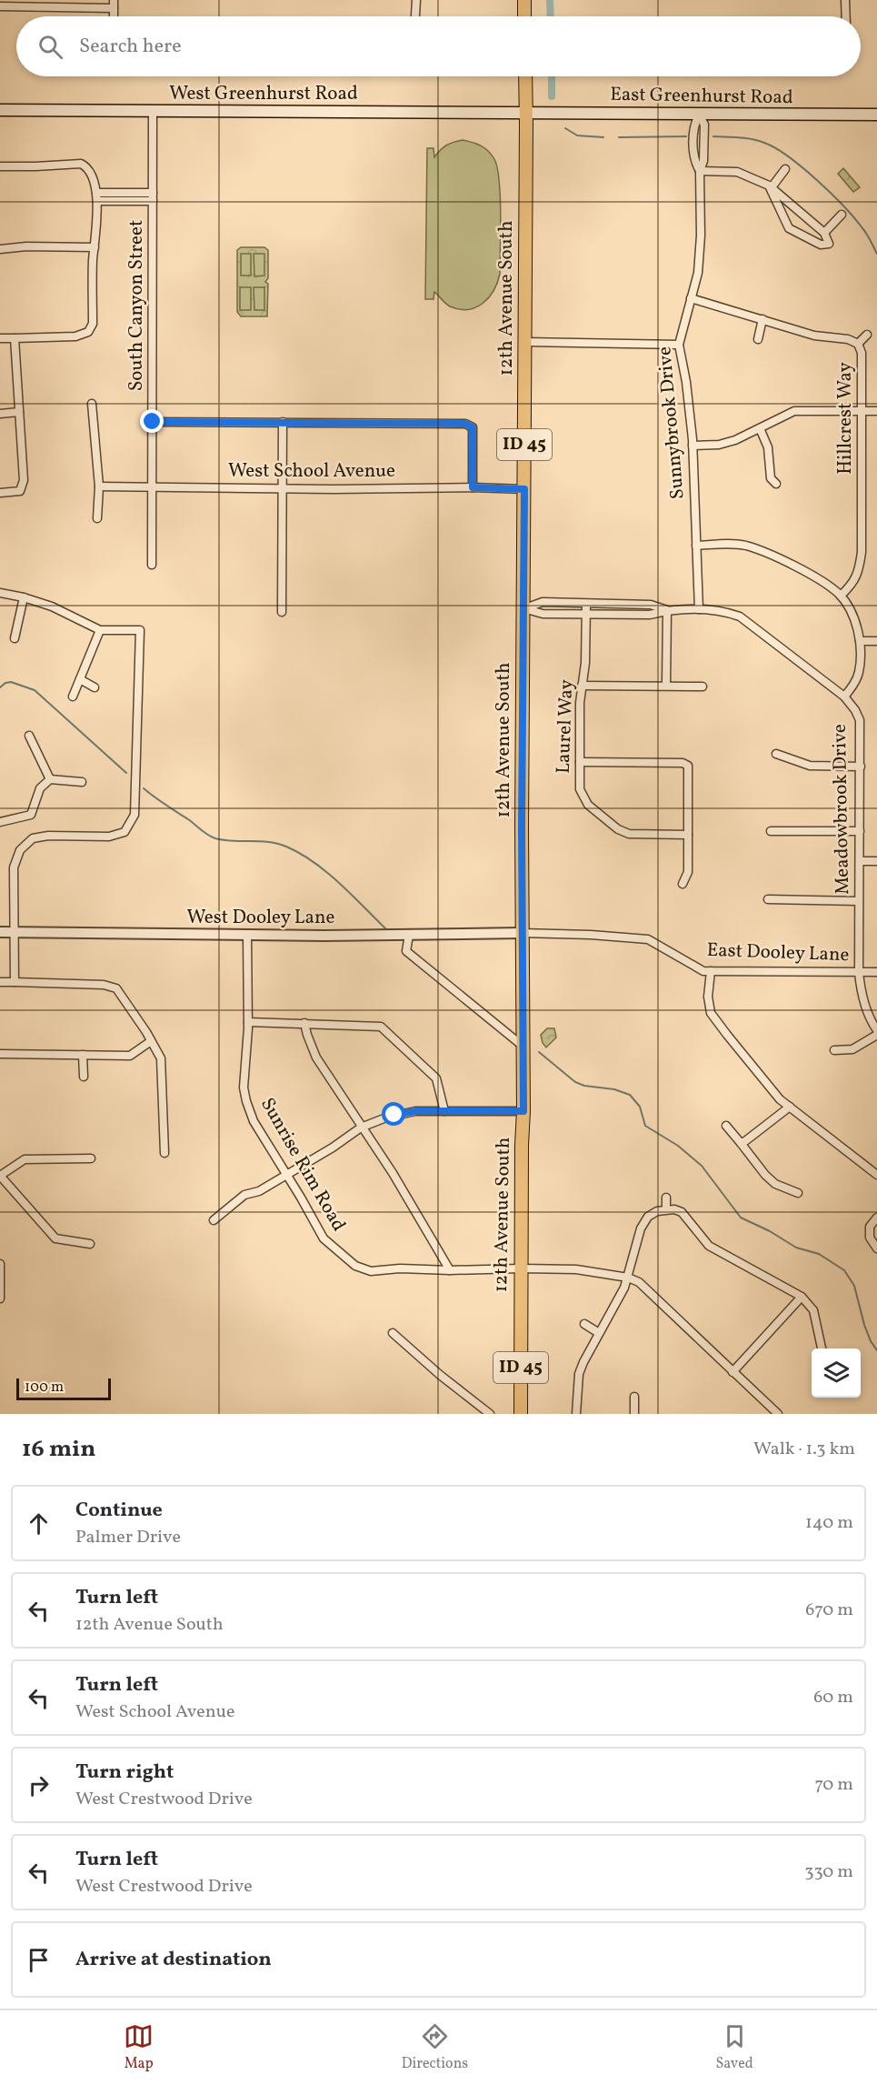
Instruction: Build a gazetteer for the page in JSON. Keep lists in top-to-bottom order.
{
  "streets": {
    "main road": [
      "West Greenhurst Road",
      "East Greenhurst Road",
      "12th Avenue South",
      "ID 45"
    ],
    "street": [
      "South Canyon Street",
      "Hillcrest Way",
      "Sunnybrook Drive",
      "West School Avenue",
      "Laurel Way",
      "Meadowbrook Drive",
      "West Dooley Lane",
      "East Dooley Lane",
      "Sunrise Rim Road"
    ]
  },
  "crossings": [
    ["West Greenhurst Road", "East Greenhurst Road"],
    ["West Greenhurst Road", "12th Avenue South"],
    ["West Greenhurst Road", "South Canyon Street"],
    ["East Greenhurst Road", "12th Avenue South"],
    ["East Greenhurst Road", "Sunnybrook Drive"],
    ["12th Avenue South", "West School Avenue"],
    ["12th Avenue South", "Meadowbrook Drive"],
    ["12th Avenue South", "West Dooley Lane"],
    ["12th Avenue South", "East Dooley Lane"],
    ["12th Avenue South", "Sunrise Rim Road"],
    ["South Canyon Street", "West School Avenue"],
    ["Hillcrest Way", "Sunnybrook Drive"],
    ["Sunnybrook Drive", "Meadowbrook Drive"],
    ["Laurel Way", "Meadowbrook Drive"],
    ["Meadowbrook Drive", "East Dooley Lane"],
    ["West Dooley Lane", "East Dooley Lane"],
    ["West Dooley Lane", "Sunrise Rim Road"]
  ],
  "scale_bar": "100 m",
  "page": {
    "search": "Search here",
    "scale": "100 m",
    "heading": ["16 min", "Walk · 1.3 km"],
    "list": [
      ["Continue", "Palmer Drive", "140 m"],
      ["Turn left", "12th Avenue South", "670 m"],
      ["Turn left", "West School Avenue", "60 m"],
      ["Turn right", "West Crestwood Drive", "70 m"],
      ["Turn left", "West Crestwood Drive", "330 m"],
      "Arrive at destination"
    ],
    "nav": ["Map", "Directions", "Saved"]
  }
}
